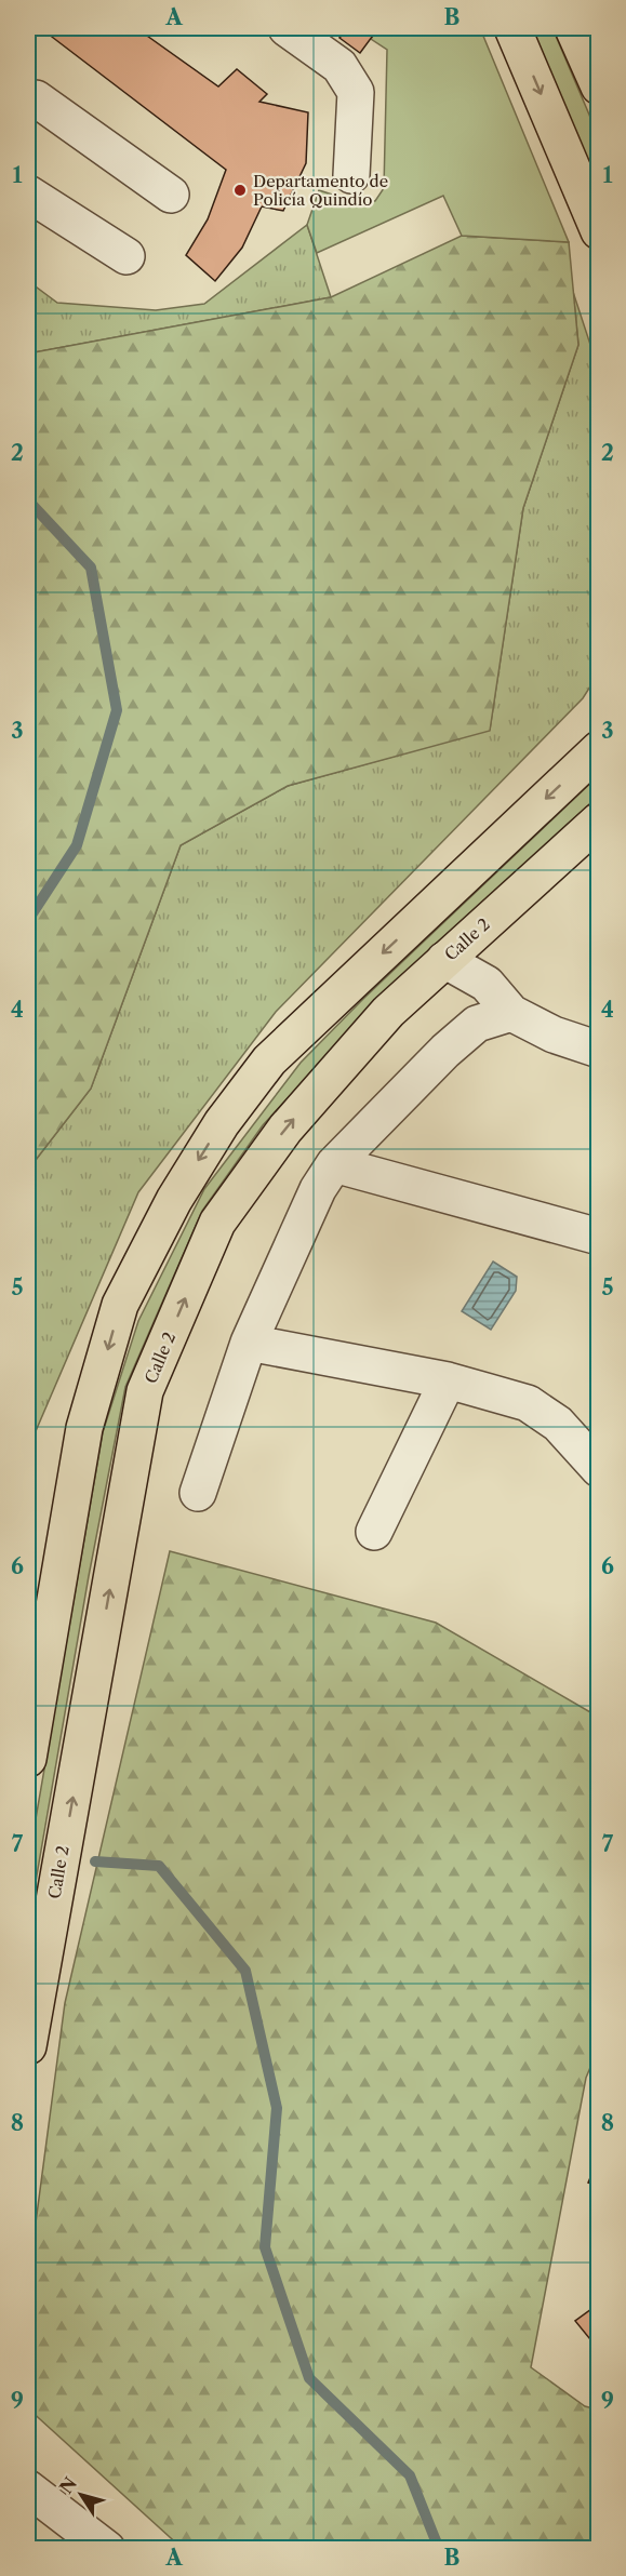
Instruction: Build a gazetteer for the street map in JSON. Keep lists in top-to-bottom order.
{
  "streets": {
    "main road": ["Calle 2"]
  },
  "places": ["Departamento de Policía Quindío"],
  "north": "top left",
  "grid": {
    "columns": ["A", "B"],
    "rows": [
      "1",
      "2",
      "3",
      "4",
      "5",
      "6",
      "7",
      "8",
      "9"
    ]
  }
}
